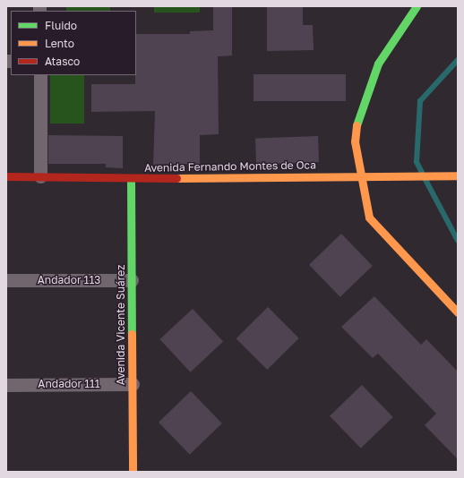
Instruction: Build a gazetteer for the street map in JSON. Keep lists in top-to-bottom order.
{
  "streets": {
    "street": [
      "Avenida Fernando Montes de Oca",
      "Andador 113",
      "Avenida Vicente Suárez",
      "Andador 111"
    ]
  },
  "crossings": [
    ["Avenida Fernando Montes de Oca", "Avenida Vicente Suárez"],
    ["Andador 113", "Avenida Vicente Suárez"],
    ["Avenida Vicente Suárez", "Andador 111"]
  ],
  "legend": ["Fluido", "Lento", "Atasco"]
}
